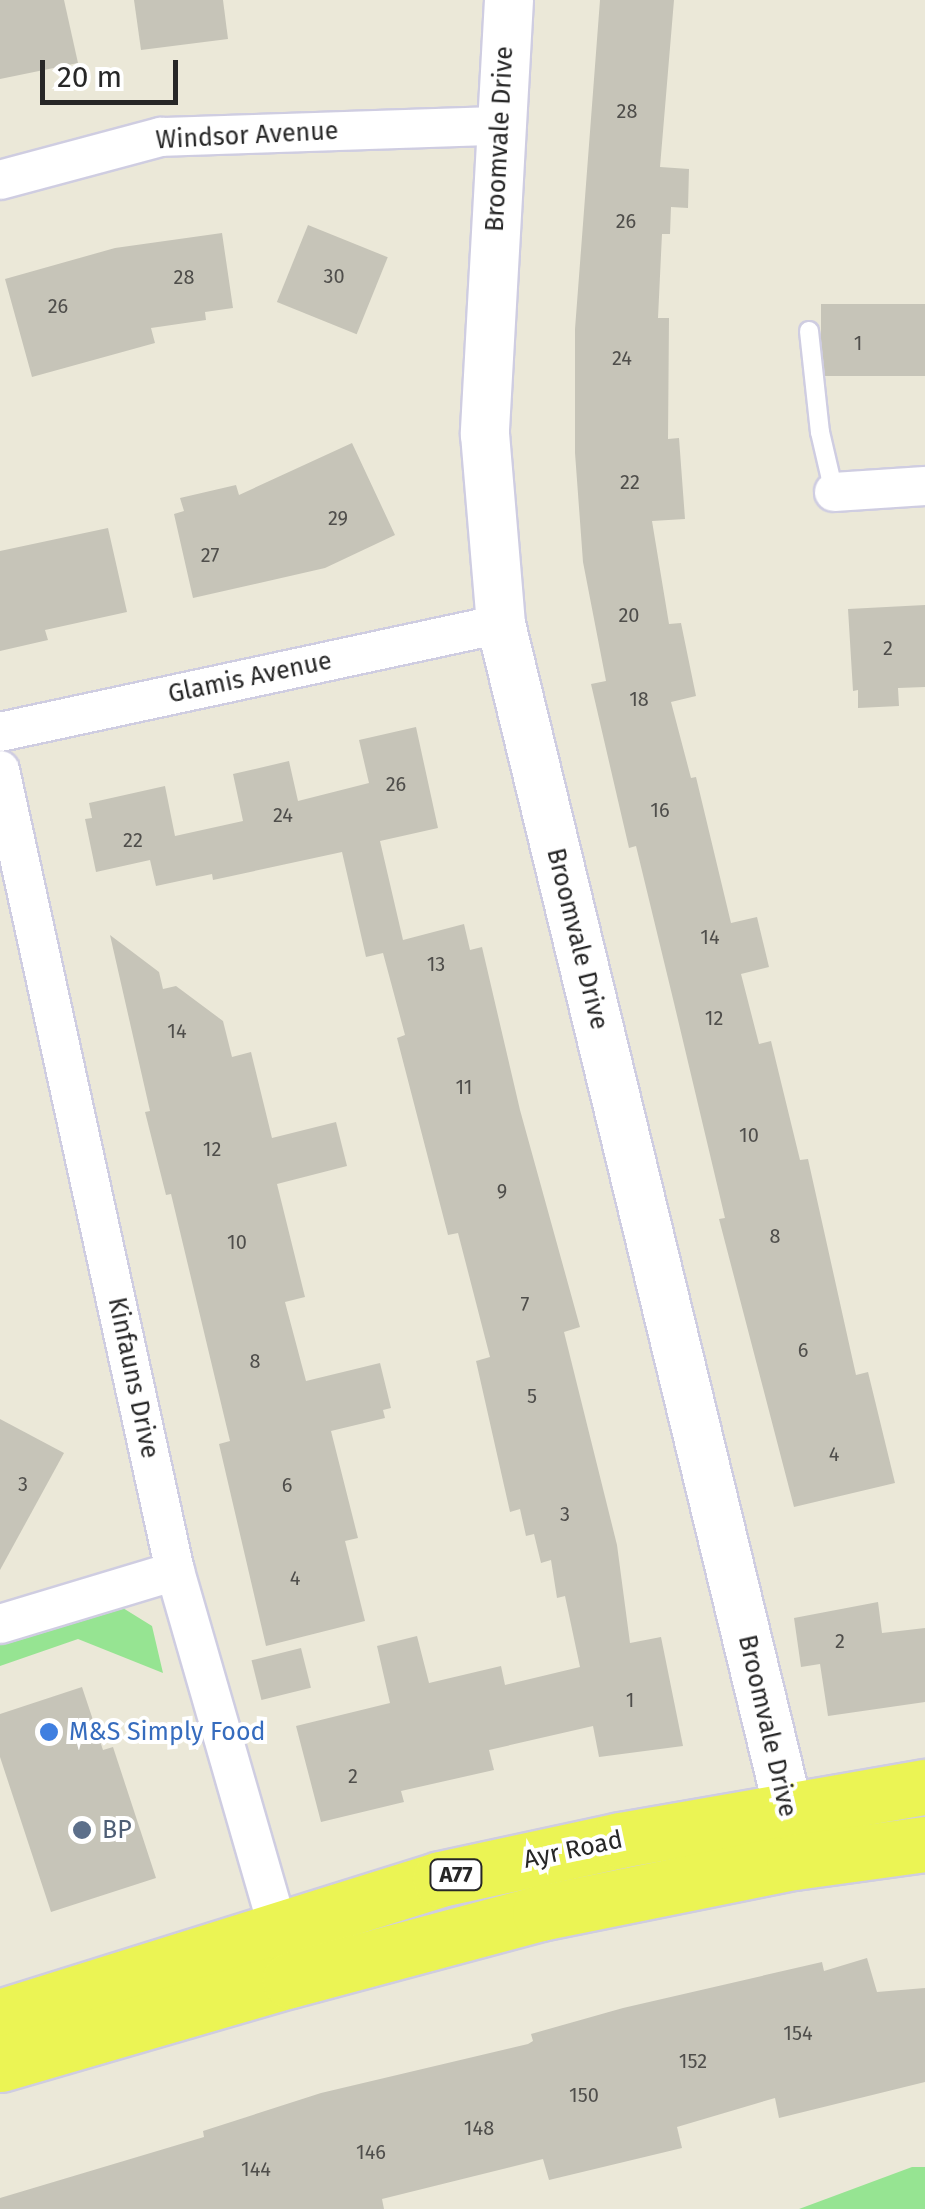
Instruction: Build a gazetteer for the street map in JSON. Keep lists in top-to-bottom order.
{
  "streets": {
    "main road": ["Ayr Road", "A77"],
    "street": [
      "Windsor Avenue",
      "Broomvale Drive",
      "Glamis Avenue",
      "Kinfauns Drive"
    ]
  },
  "crossings": [
    ["Windsor Avenue", "Broomvale Drive"],
    ["Broomvale Drive", "Glamis Avenue"],
    ["Broomvale Drive", "Ayr Road"],
    ["Broomvale Drive", "A77"],
    ["Kinfauns Drive", "Ayr Road"],
    ["Kinfauns Drive", "A77"]
  ],
  "places": ["M&S Simply Food", "BP"],
  "house_numbers": [
    "28",
    "26",
    "30",
    "28",
    "26",
    "1",
    "24",
    "22",
    "29",
    "27",
    "20",
    "2",
    "18",
    "26",
    "16",
    "24",
    "22",
    "14",
    "13",
    "12",
    "14",
    "11",
    "10",
    "12",
    "9",
    "8",
    "10",
    "7",
    "6",
    "8",
    "5",
    "4",
    "3",
    "6",
    "3",
    "4",
    "2",
    "1",
    "2",
    "154",
    "152",
    "150",
    "148",
    "146",
    "144"
  ],
  "scale_bar": "20 m"
}
